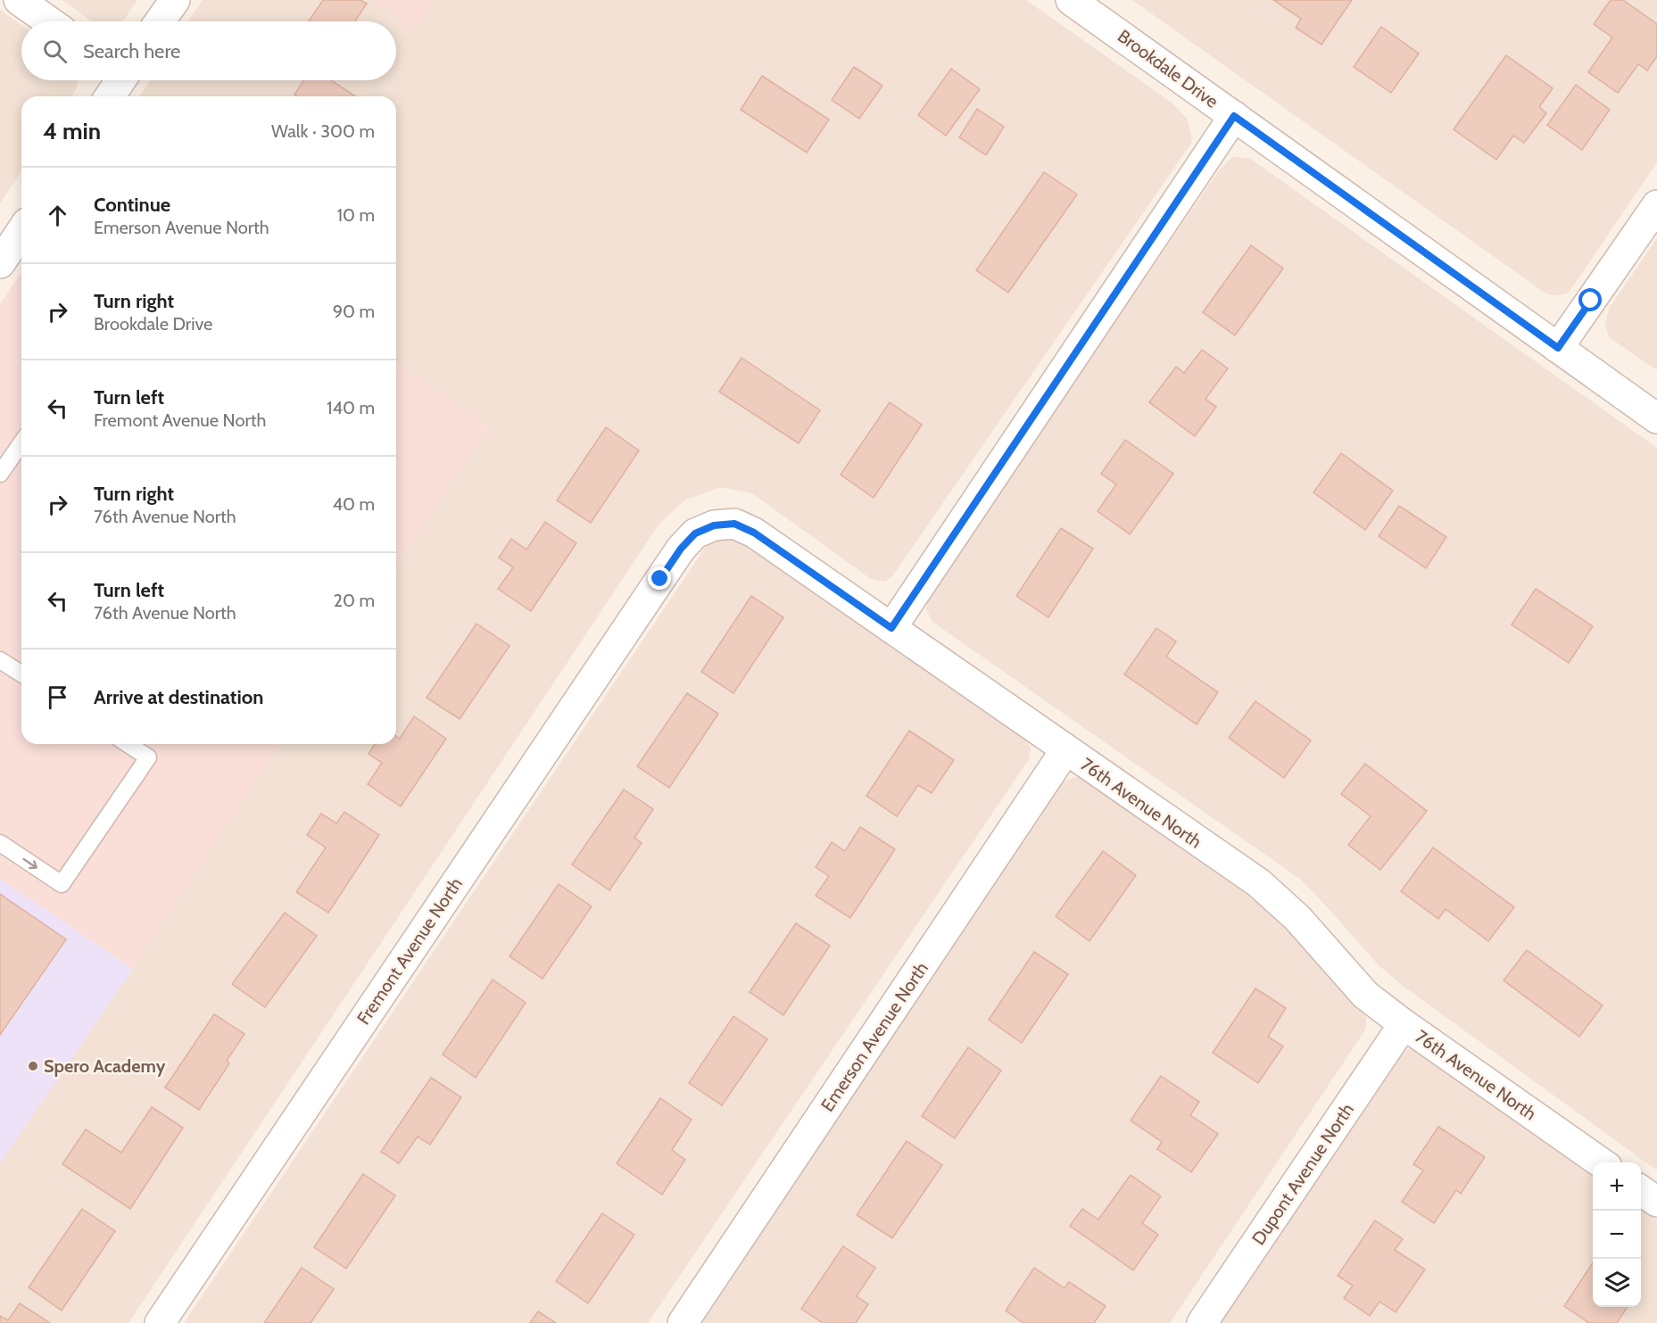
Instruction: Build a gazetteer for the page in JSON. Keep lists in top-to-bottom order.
{
  "streets": {
    "street": [
      "Brookdale Drive",
      "76th Avenue North",
      "Fremont Avenue North",
      "Emerson Avenue North",
      "Dupont Avenue North"
    ]
  },
  "crossings": [
    ["76th Avenue North", "Fremont Avenue North"],
    ["76th Avenue North", "Emerson Avenue North"],
    ["76th Avenue North", "Dupont Avenue North"]
  ],
  "places": ["Spero Academy"],
  "page": {
    "search": "Search here",
    "heading": ["4 min", "Walk · 300 m"],
    "list": [
      ["Continue", "Emerson Avenue North", "10 m"],
      ["Turn right", "Brookdale Drive", "90 m"],
      ["Turn left", "Fremont Avenue North", "140 m"],
      ["Turn right", "76th Avenue North", "40 m"],
      ["Turn left", "76th Avenue North", "20 m"],
      "Arrive at destination"
    ],
    "map_buttons": ["+", "−"]
  }
}
